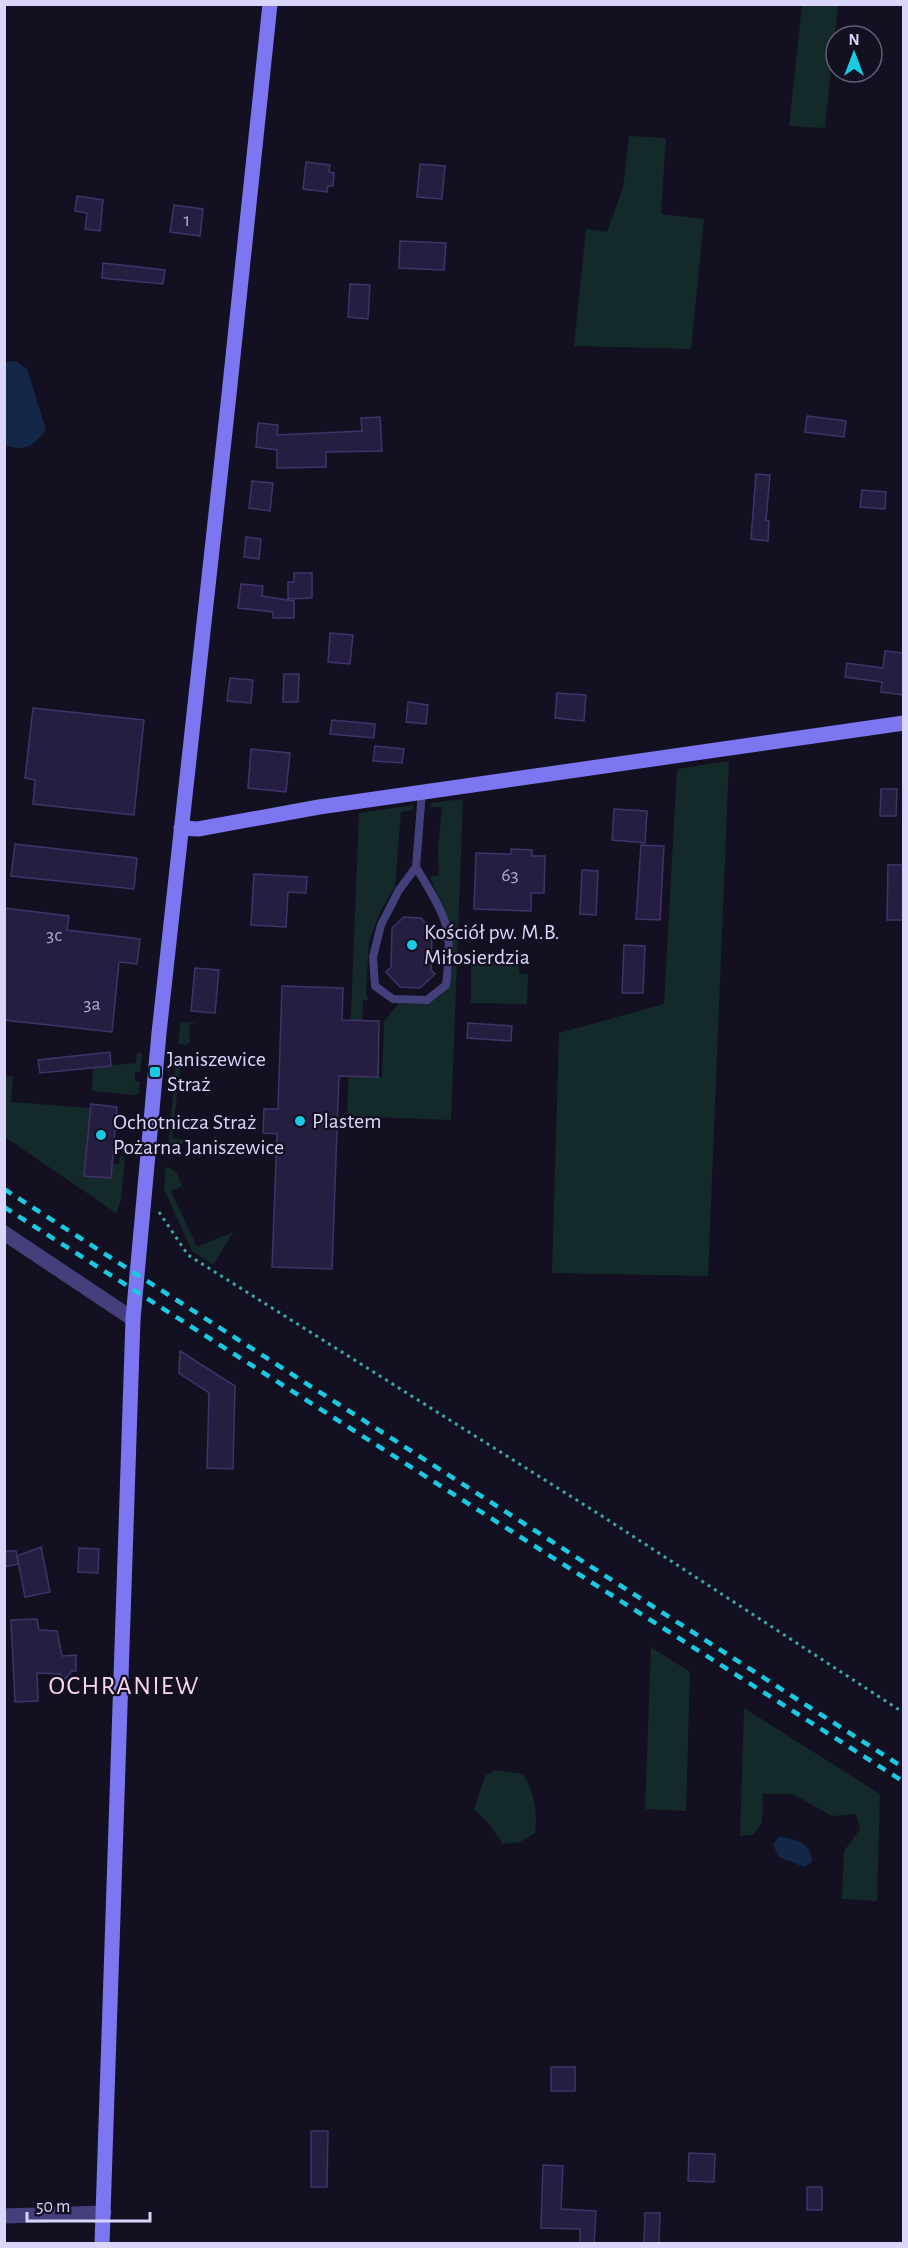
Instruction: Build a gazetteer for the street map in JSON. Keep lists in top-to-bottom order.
{
  "districts": ["OCHRANIEW"],
  "places": {
    "other": ["Kościół pw. M.B. Miłosierdzia", "Plastem", "Ochotnicza Straż Pożarna Janiszewice"],
    "transit": ["Janiszewice Straż"]
  },
  "house_numbers": [
    "1",
    "63",
    "3c",
    "3a"
  ],
  "scale_bar": "50 m",
  "north": "top"
}
